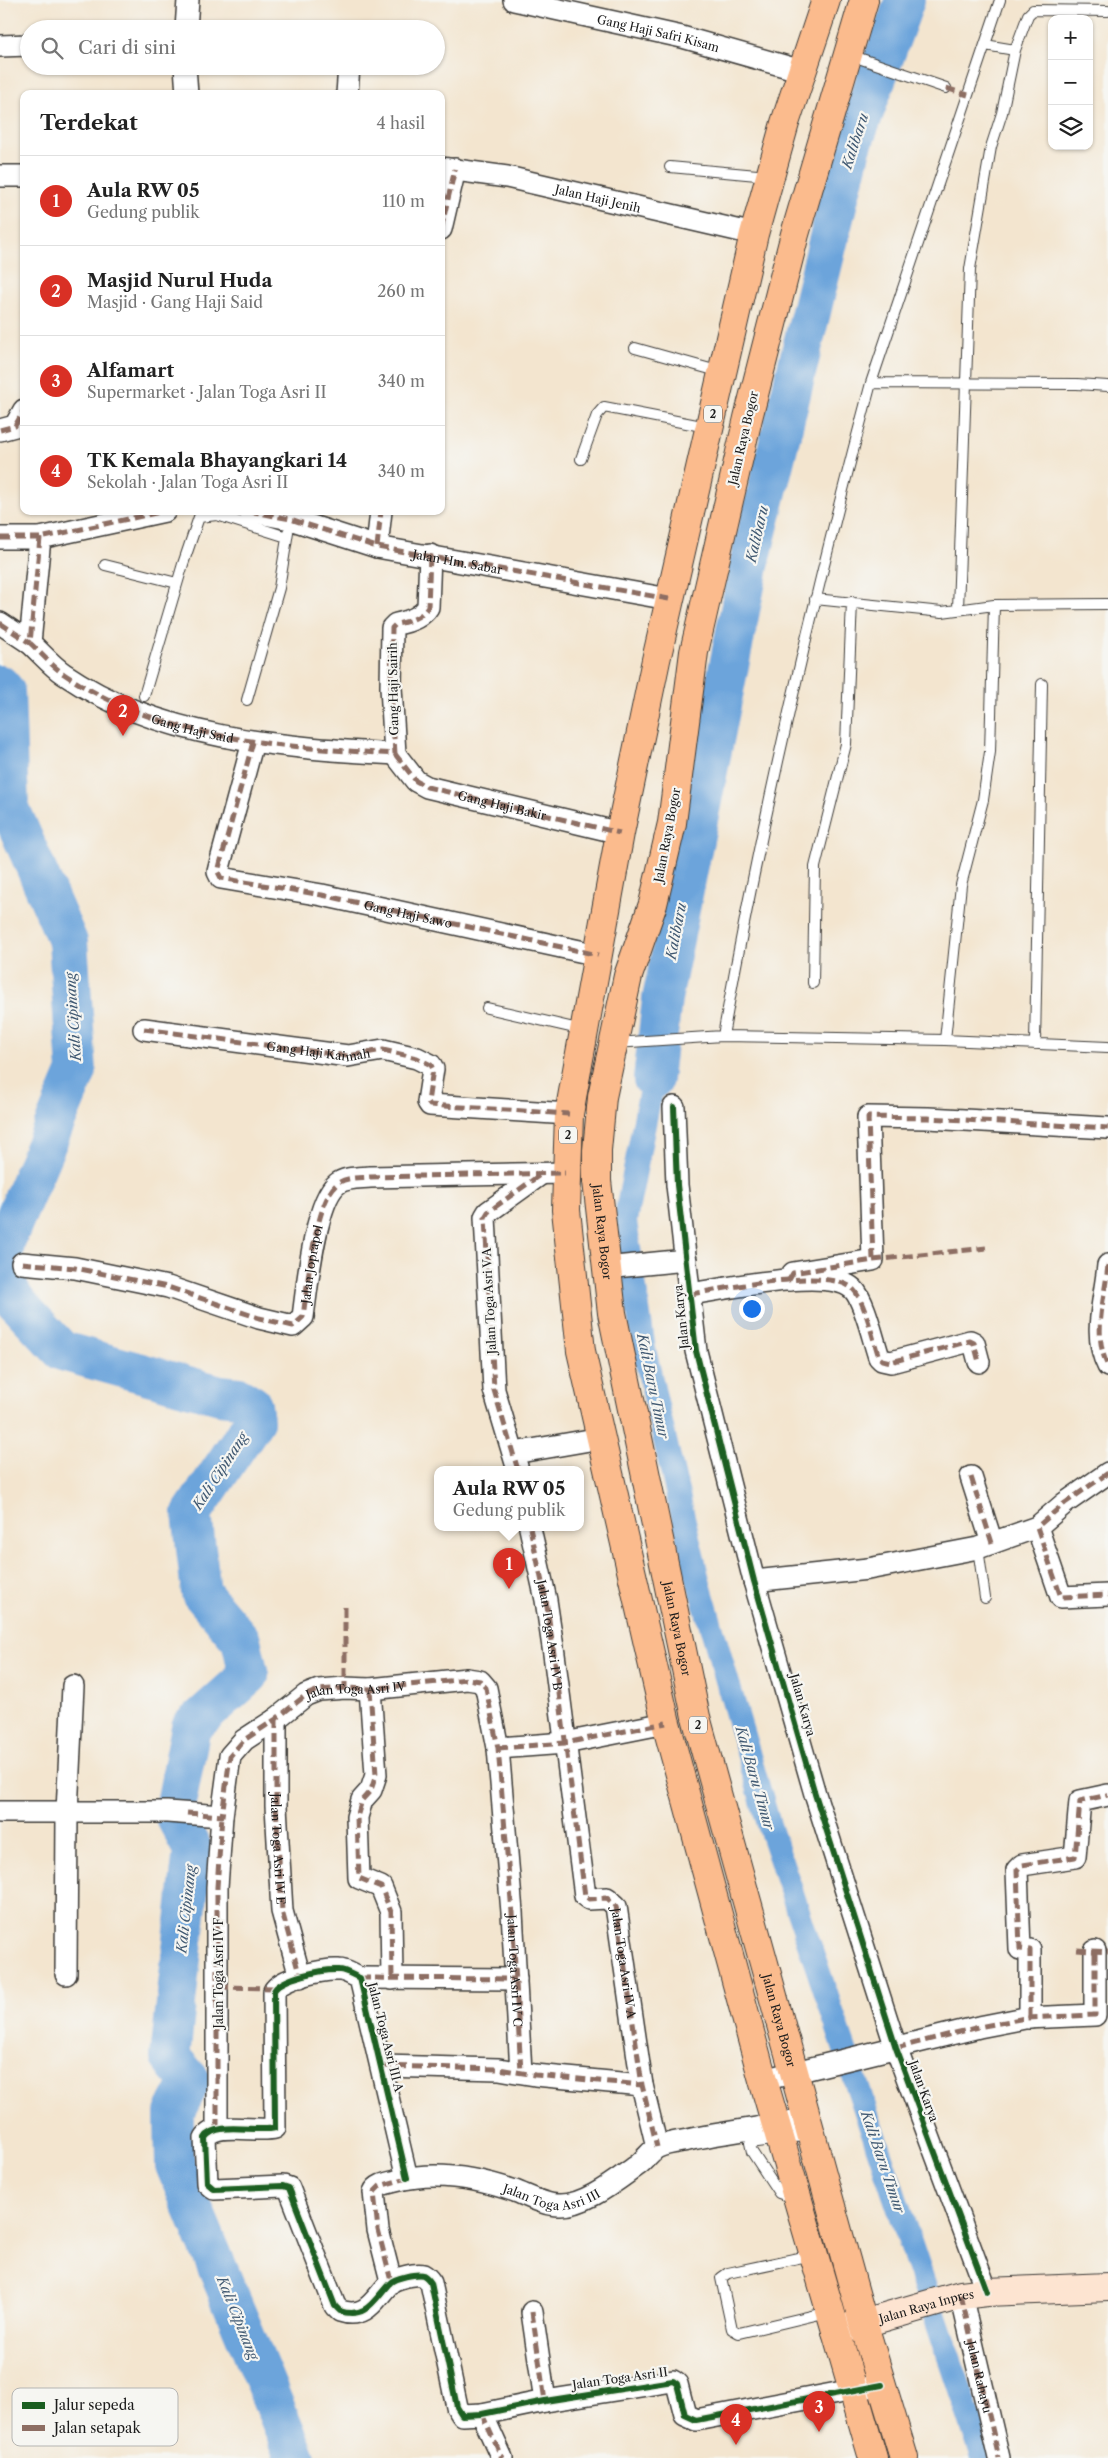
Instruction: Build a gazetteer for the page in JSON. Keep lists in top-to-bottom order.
{
  "streets": {
    "highway": ["2", "Jalan Raya Bogor"],
    "street": [
      "Gang Haji Safri Kisam",
      "Jalan Haji Jenih",
      "Jalan Hm. Sabar",
      "Gang Haji Sairih",
      "Gang Haji Said",
      "Gang Haji Bakir",
      "Gang Haji Sawo",
      "Gang Haji Kaimah",
      "Jalan Joprapol",
      "Jalan Toga Asri V A",
      "Jalan Karya",
      "Jalan Toga Asri IV B",
      "Jalan Toga Asri IV",
      "Jalan Toga Asri IV E",
      "Jalan Toga Asri IV A",
      "Jalan Toga Asri IV C",
      "Jalan Toga Asri IV F",
      "Jalan Toga Asri III A",
      "Jalan Toga Asri III",
      "Jalan Raya Inpres",
      "Jalan Rahayu",
      "Jalan Toga Asri II"
    ]
  },
  "crossings": [
    ["Gang Haji Safri Kisam", "2"],
    ["Jalan Haji Jenih", "2"],
    ["2", "Jalan Hm. Sabar"],
    ["2", "Gang Haji Bakir"],
    ["2", "Gang Haji Sawo"],
    ["2", "Gang Haji Kaimah"],
    ["2", "Jalan Joprapol"],
    ["2", "Jalan Toga Asri V A"],
    ["2", "Jalan Raya Inpres"],
    ["2", "Jalan Toga Asri II"],
    ["Jalan Raya Bogor", "Jalan Raya Inpres"],
    ["Jalan Raya Bogor", "Jalan Toga Asri II"],
    ["Jalan Hm. Sabar", "Gang Haji Sairih"],
    ["Gang Haji Sairih", "Gang Haji Said"],
    ["Gang Haji Sairih", "Gang Haji Bakir"],
    ["Gang Haji Said", "Gang Haji Bakir"],
    ["Gang Haji Said", "Gang Haji Sawo"],
    ["Jalan Joprapol", "Jalan Toga Asri V A"],
    ["Jalan Karya", "Jalan Raya Inpres"],
    ["Jalan Karya", "Jalan Rahayu"],
    ["Jalan Toga Asri IV B", "Jalan Toga Asri IV A"],
    ["Jalan Toga Asri IV", "Jalan Toga Asri IV E"],
    ["Jalan Toga Asri IV", "Jalan Toga Asri IV C"],
    ["Jalan Toga Asri IV", "Jalan Toga Asri IV F"],
    ["Jalan Toga Asri IV E", "Jalan Toga Asri III A"],
    ["Jalan Toga Asri IV A", "Jalan Toga Asri III"],
    ["Jalan Toga Asri IV F", "Jalan Toga Asri III A"],
    ["Jalan Toga Asri III A", "Jalan Toga Asri III"],
    ["Jalan Toga Asri III", "Jalan Toga Asri II"],
    ["Jalan Raya Inpres", "Jalan Rahayu"]
  ],
  "water": ["Kalibaru", "Kali Cipinang", "Kali Baru Timur"],
  "legend": ["Jalur sepeda", "Jalan setapak"],
  "page": {
    "map_buttons": ["+", "−"],
    "search": "Cari di sini",
    "heading": ["Terdekat", "4 hasil"],
    "list": [
      {
        "mark": "1",
        "name": "Aula RW 05",
        "note": "Gedung publik",
        "value": "110 m"
      },
      {
        "mark": "2",
        "name": "Masjid Nurul Huda",
        "note": "Masjid · Gang Haji Said",
        "value": "260 m"
      },
      {
        "mark": "3",
        "name": "Alfamart",
        "note": "Supermarket · Jalan Toga Asri II",
        "value": "340 m"
      },
      {
        "mark": "4",
        "name": "TK Kemala Bhayangkari 14",
        "note": "Sekolah · Jalan Toga Asri II",
        "value": "340 m"
      }
    ],
    "pins": [
      "2",
      "1",
      "3",
      "4"
    ],
    "popup": ["Aula RW 05", "Gedung publik"]
  }
}
